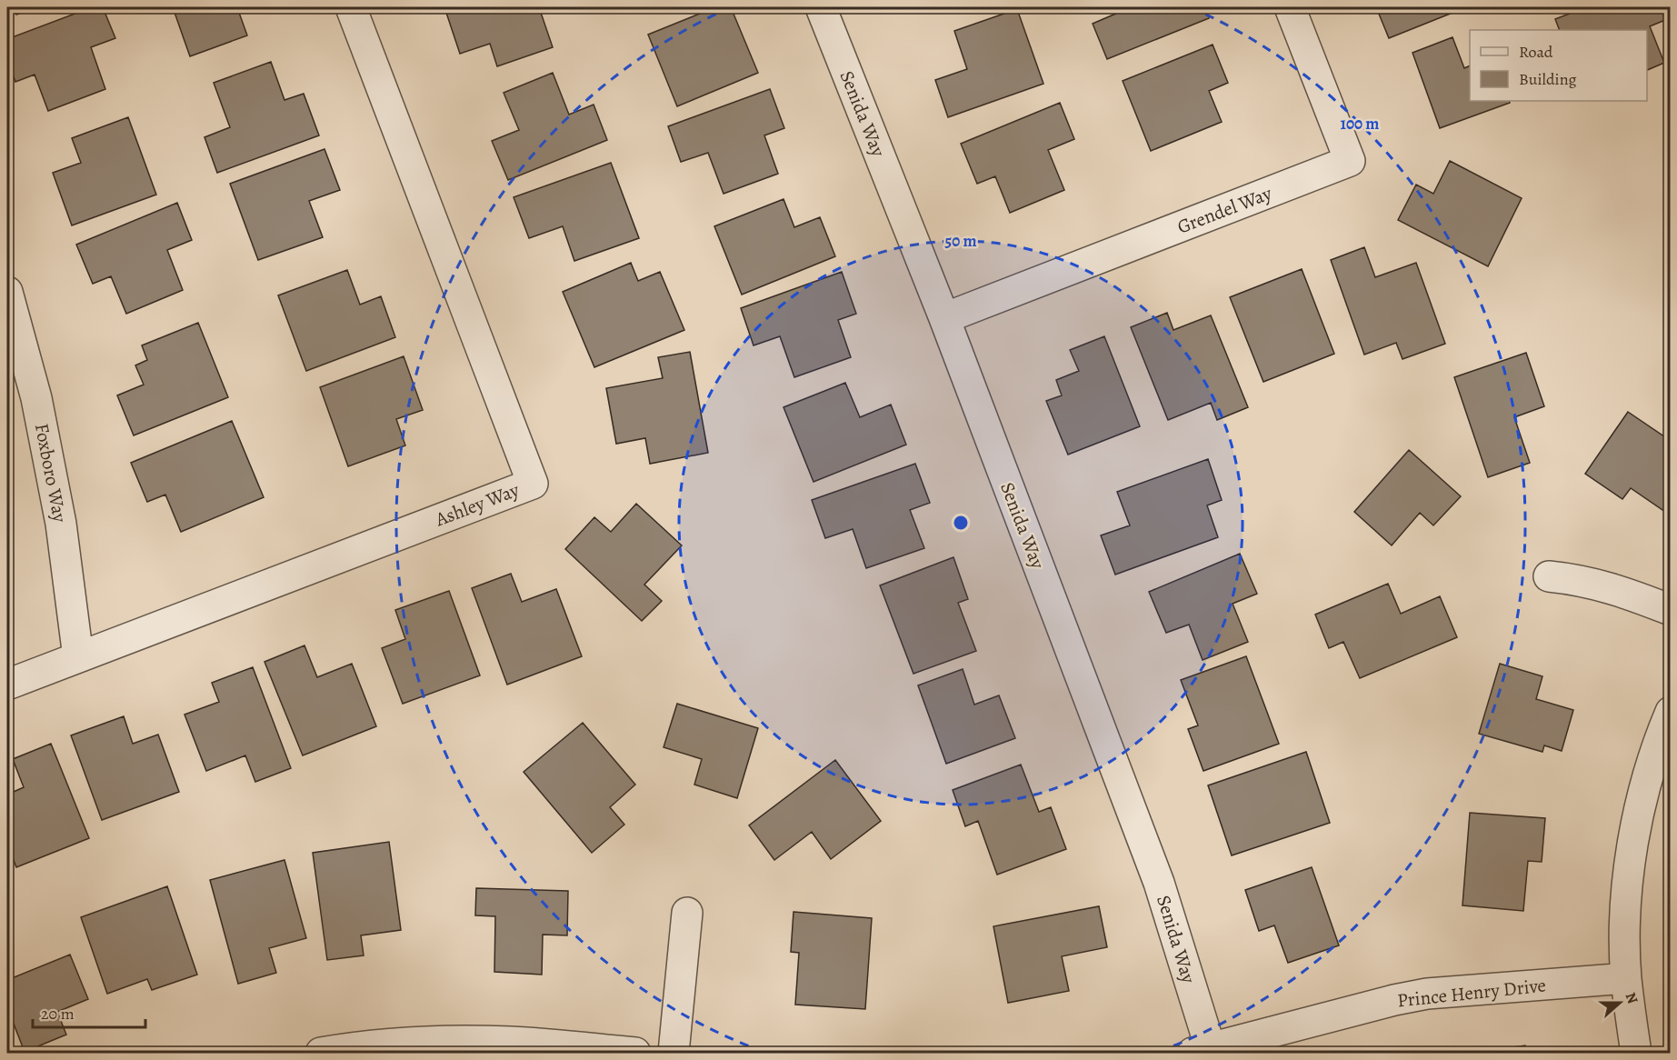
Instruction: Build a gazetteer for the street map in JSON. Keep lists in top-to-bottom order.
{
  "streets": {
    "street": [
      "Senida Way",
      "Grendel Way",
      "Foxboro Way",
      "Ashley Way",
      "Prince Henry Drive"
    ]
  },
  "crossings": [
    ["Senida Way", "Grendel Way"],
    ["Senida Way", "Prince Henry Drive"],
    ["Foxboro Way", "Ashley Way"]
  ],
  "legend": ["Road", "Building"],
  "scale_bar": "20 m",
  "north": "right",
  "rings": ["100 m", "50 m"]
}
